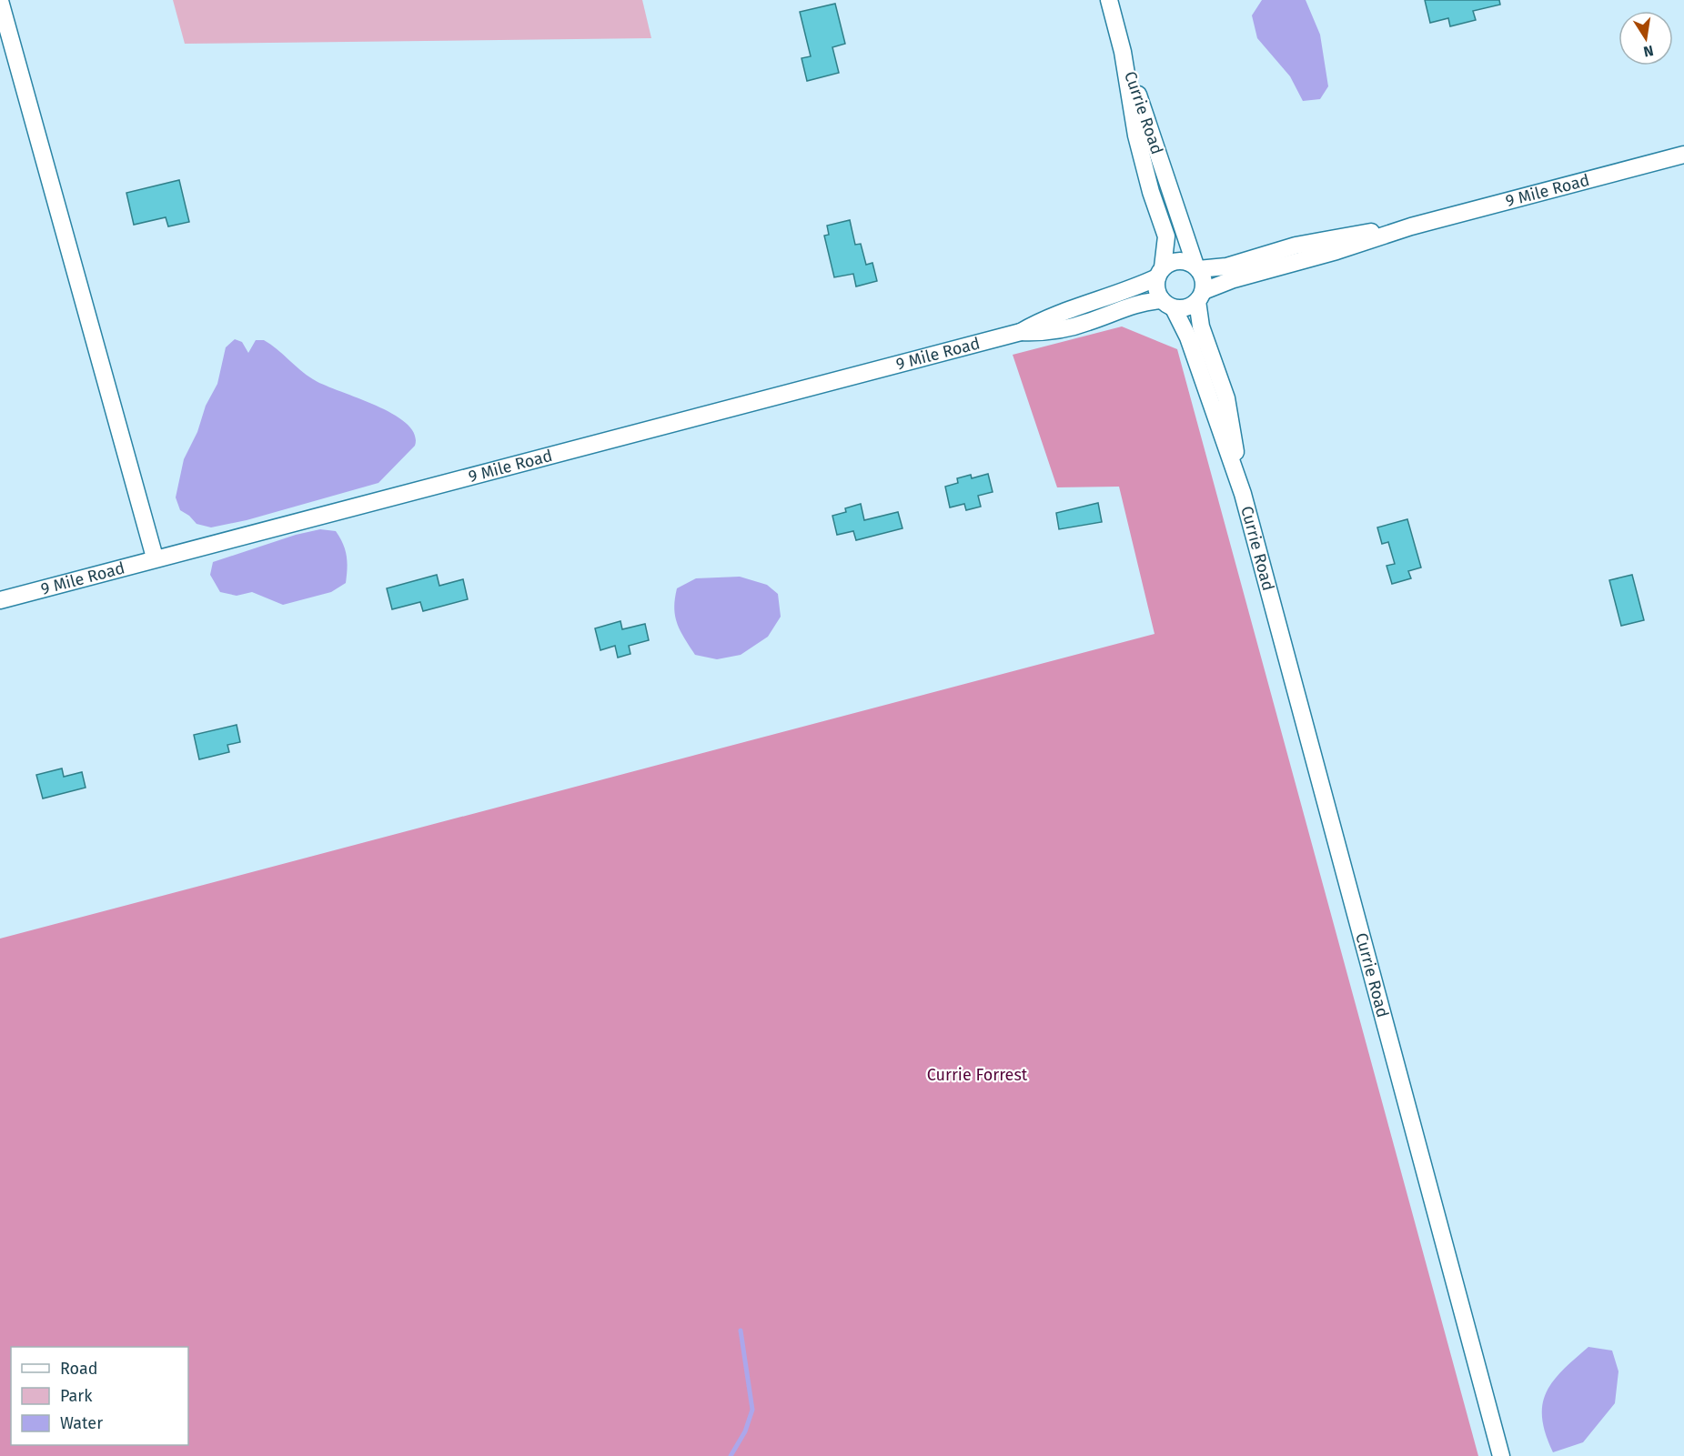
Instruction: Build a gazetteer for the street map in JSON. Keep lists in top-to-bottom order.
{
  "streets": {
    "street": ["Currie Road", "9 Mile Road"]
  },
  "crossings": [
    ["Currie Road", "9 Mile Road"]
  ],
  "parks": ["Currie Forrest"],
  "legend": ["Road", "Park", "Water"],
  "north": "bottom"
}
